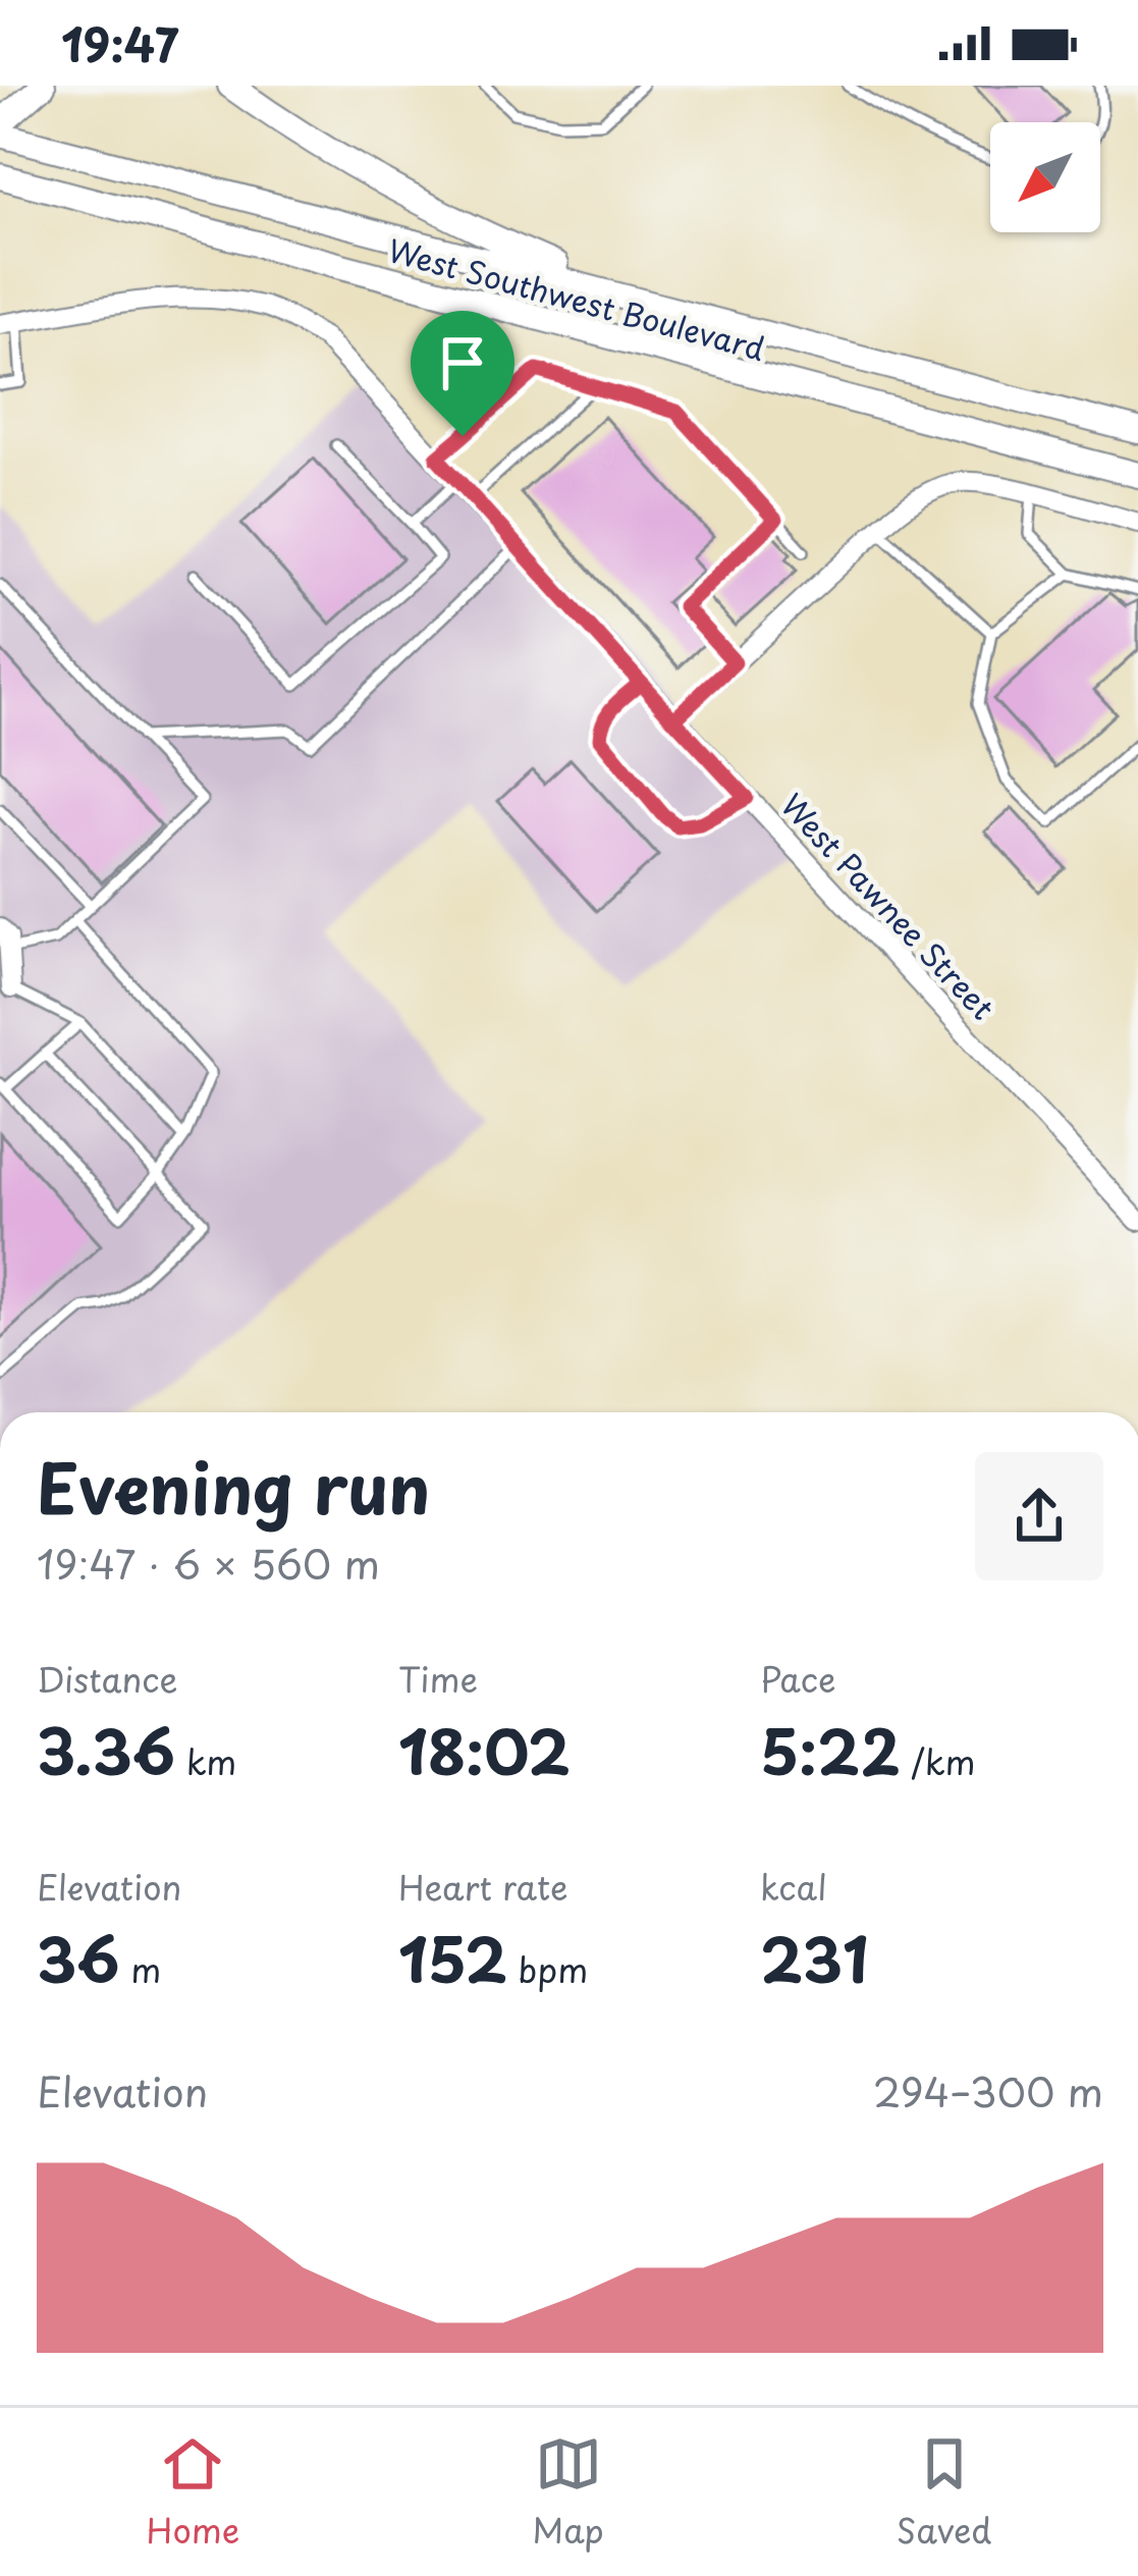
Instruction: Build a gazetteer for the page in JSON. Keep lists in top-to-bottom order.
{
  "streets": {
    "main road": ["West Southwest Boulevard"],
    "street": ["West Pawnee Street"]
  },
  "north": "bottom left",
  "page": {
    "status": "19:47",
    "heading": ["Evening run", "19:47 · 6 × 560 m"],
    "stats": [
      ["Distance", "3.36 km"],
      ["Time", "18:02"],
      ["Pace", "5:22 /km"],
      ["Elevation", "36 m"],
      ["Heart rate", "152 bpm"],
      ["kcal", "231"]
    ],
    "chart": ["Elevation", "294–300 m"],
    "tabs": ["Home", "Map", "Saved"]
  }
}
